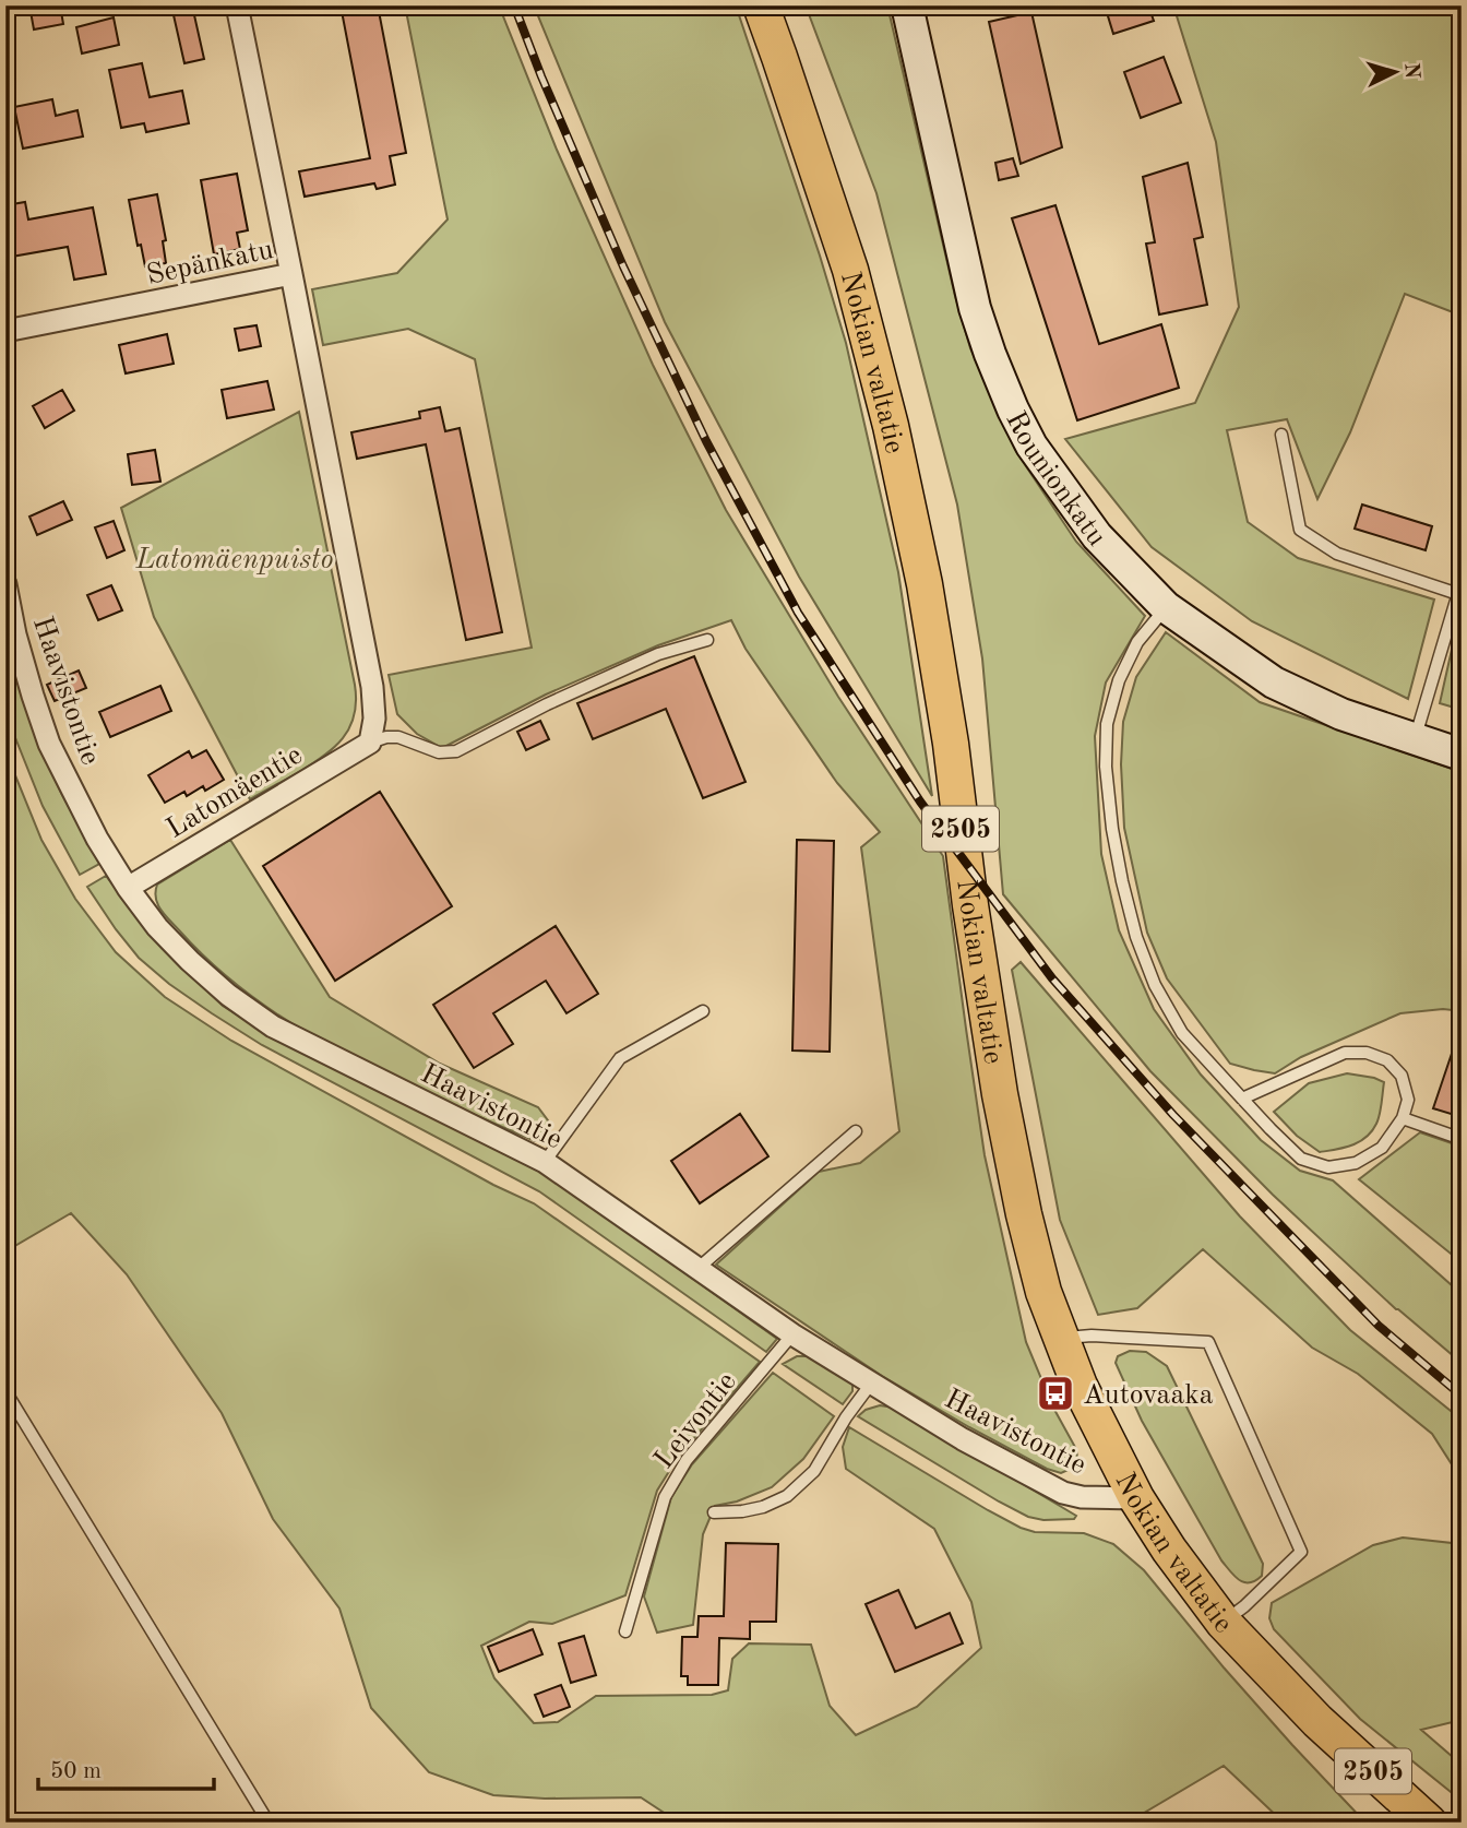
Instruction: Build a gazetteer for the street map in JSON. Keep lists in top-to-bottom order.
{
  "streets": {
    "main road": ["Nokian valtatie", "Rounionkatu", "2505"],
    "street": ["Sepänkatu", "Haavistontie", "Latomäentie"],
    "lane": ["Leivontie"]
  },
  "crossings": [
    ["Nokian valtatie", "Haavistontie"],
    ["Haavistontie", "Latomäentie"],
    ["Haavistontie", "Leivontie"]
  ],
  "parks": ["Latomäenpuisto"],
  "places": {
    "bus stop": ["Autovaaka"]
  },
  "scale_bar": "50 m",
  "north": "right"
}
